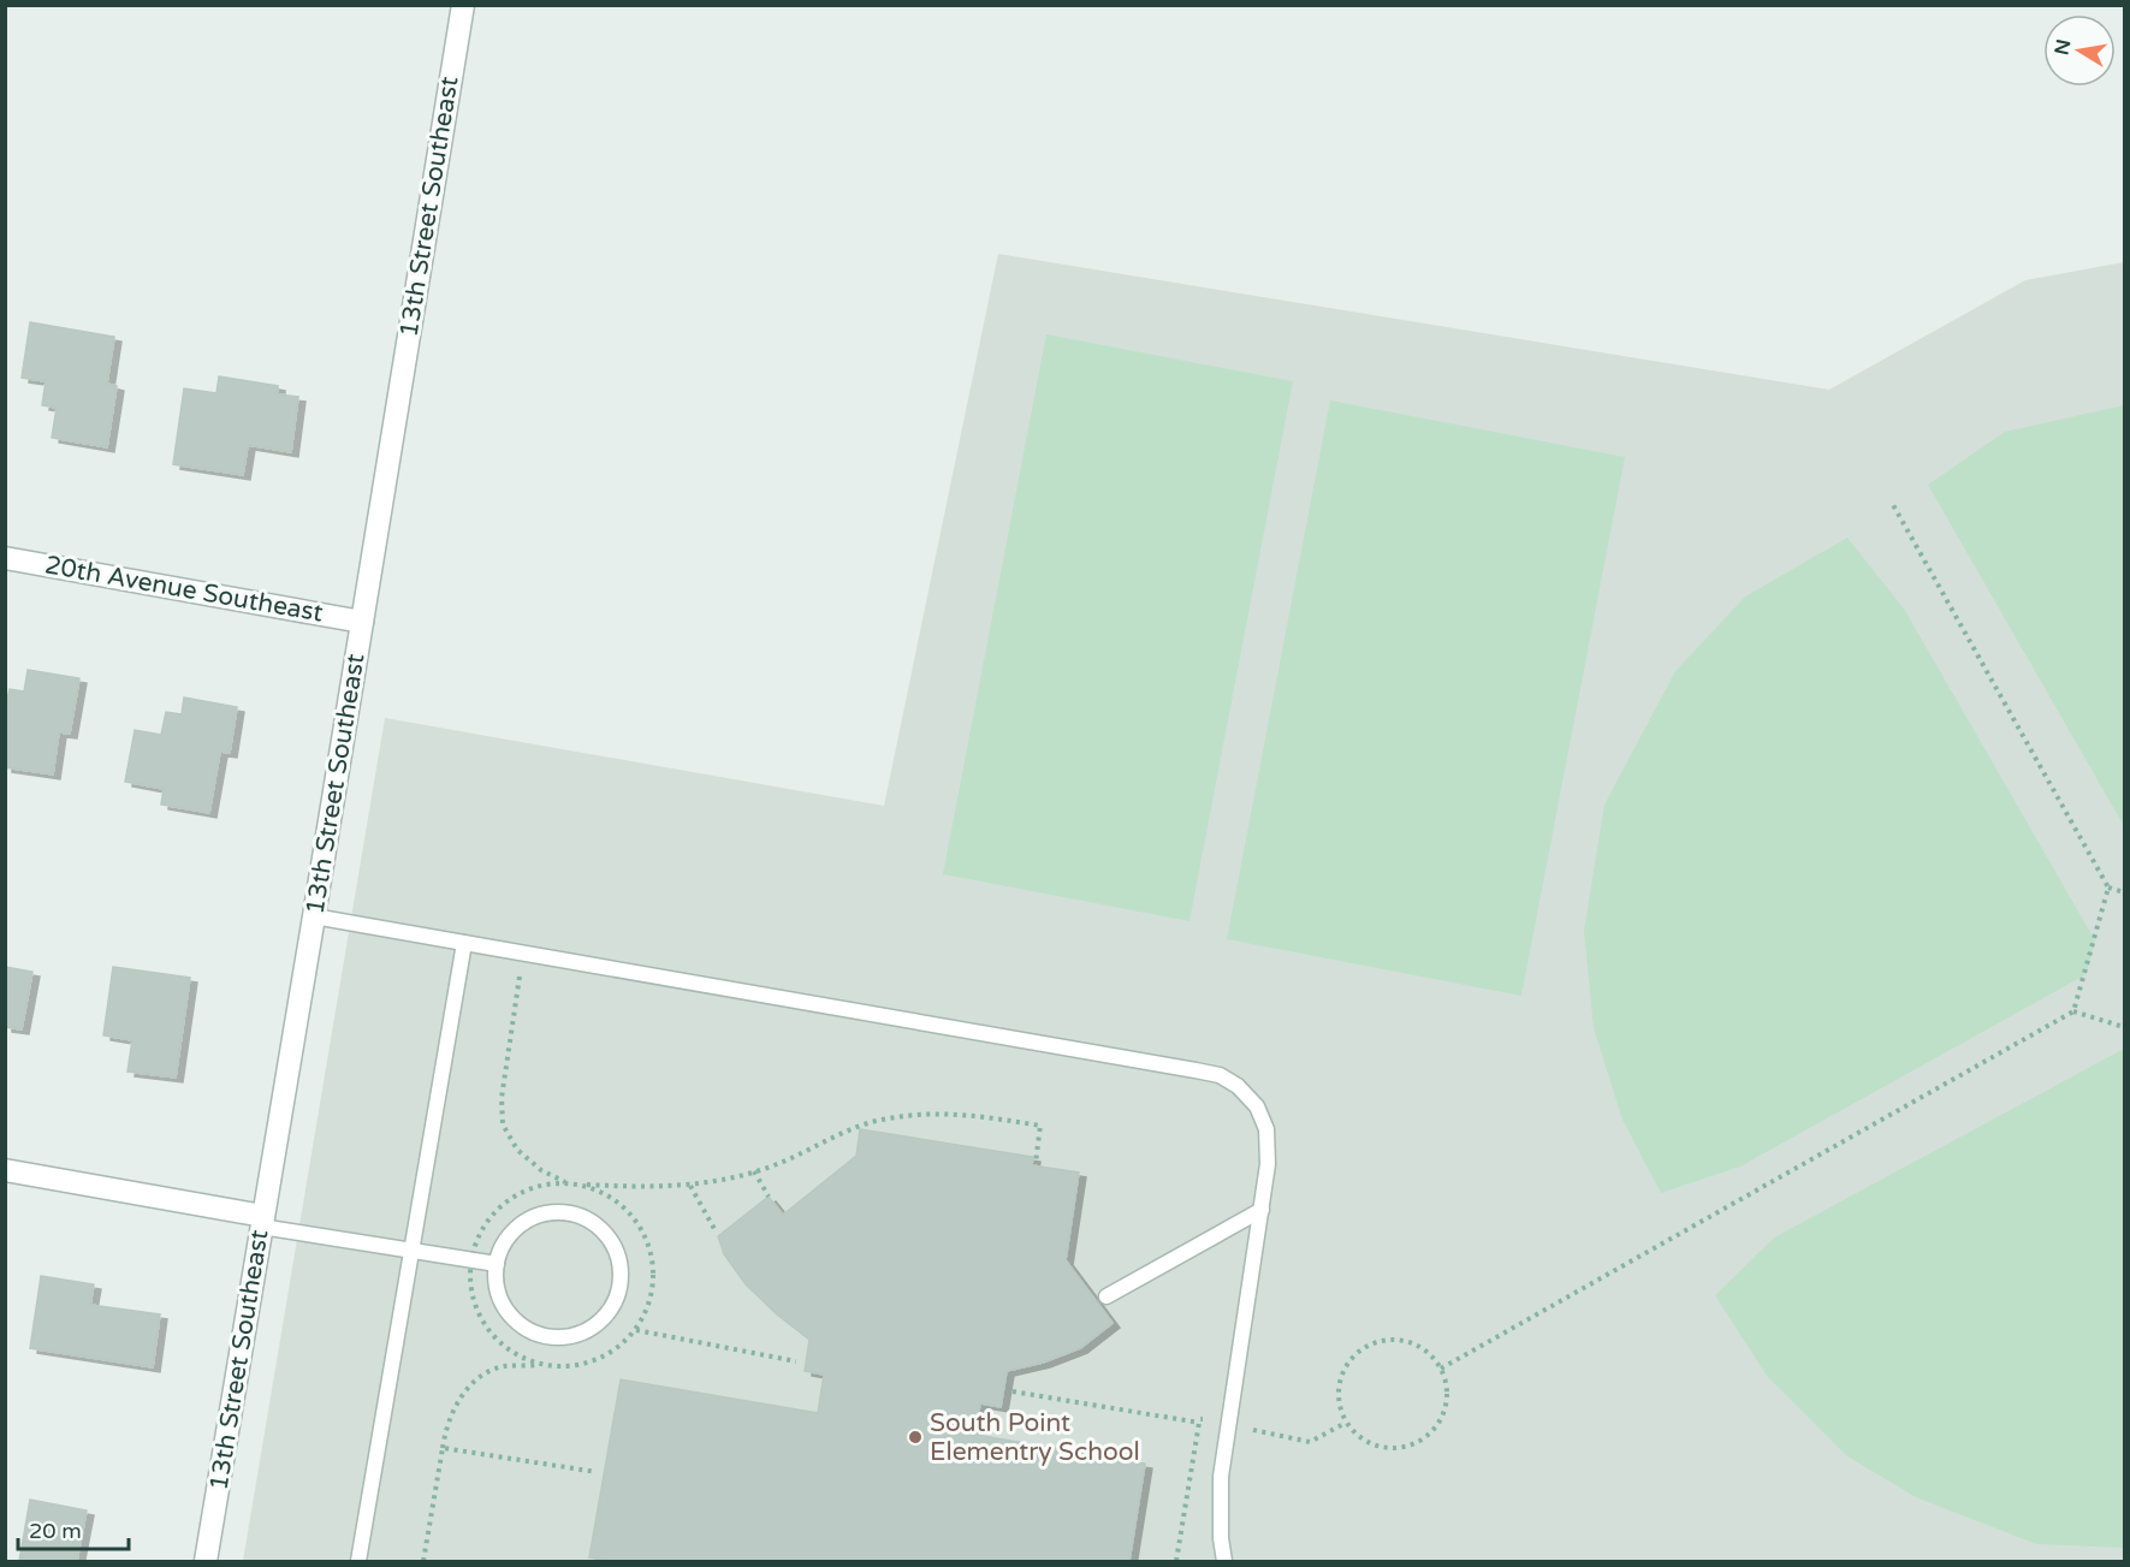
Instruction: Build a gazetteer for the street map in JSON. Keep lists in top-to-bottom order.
{
  "streets": {
    "street": ["13th Street Southeast", "20th Avenue Southeast"]
  },
  "crossings": [
    ["13th Street Southeast", "20th Avenue Southeast"]
  ],
  "places": ["South Point Elementry School"],
  "scale_bar": "20 m",
  "north": "left"
}
